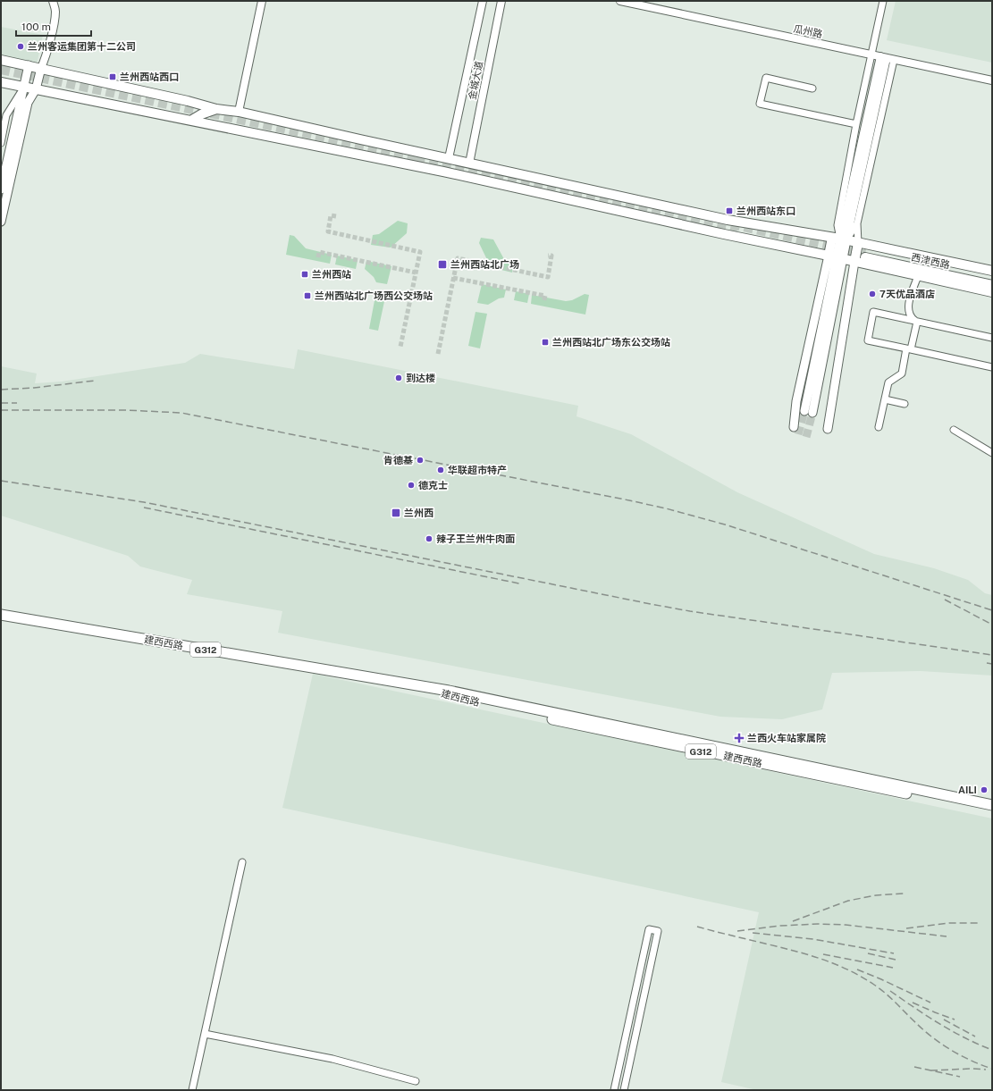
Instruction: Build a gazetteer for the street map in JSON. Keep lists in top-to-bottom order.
{
  "streets": {
    "highway": ["建西西路", "G312"],
    "main road": ["西津西路"],
    "street": ["瓜州路", "金城大道"]
  },
  "places": {
    "other": [
      "兰州客运集团第十二公司",
      "7天优品酒店",
      "到达楼",
      "肯德基",
      "华联超市特产",
      "德克士",
      "辣子王兰州牛肉面",
      "AILI"
    ],
    "transit": [
      "兰州西站西口",
      "兰州西站东口",
      "兰州西站北广场",
      "兰州西站",
      "兰州西站北广场西公交场站",
      "兰州西站北广场东公交场站",
      "兰州西"
    ],
    "health": ["兰西火车站家属院"]
  },
  "scale_bar": "100 m"
}
